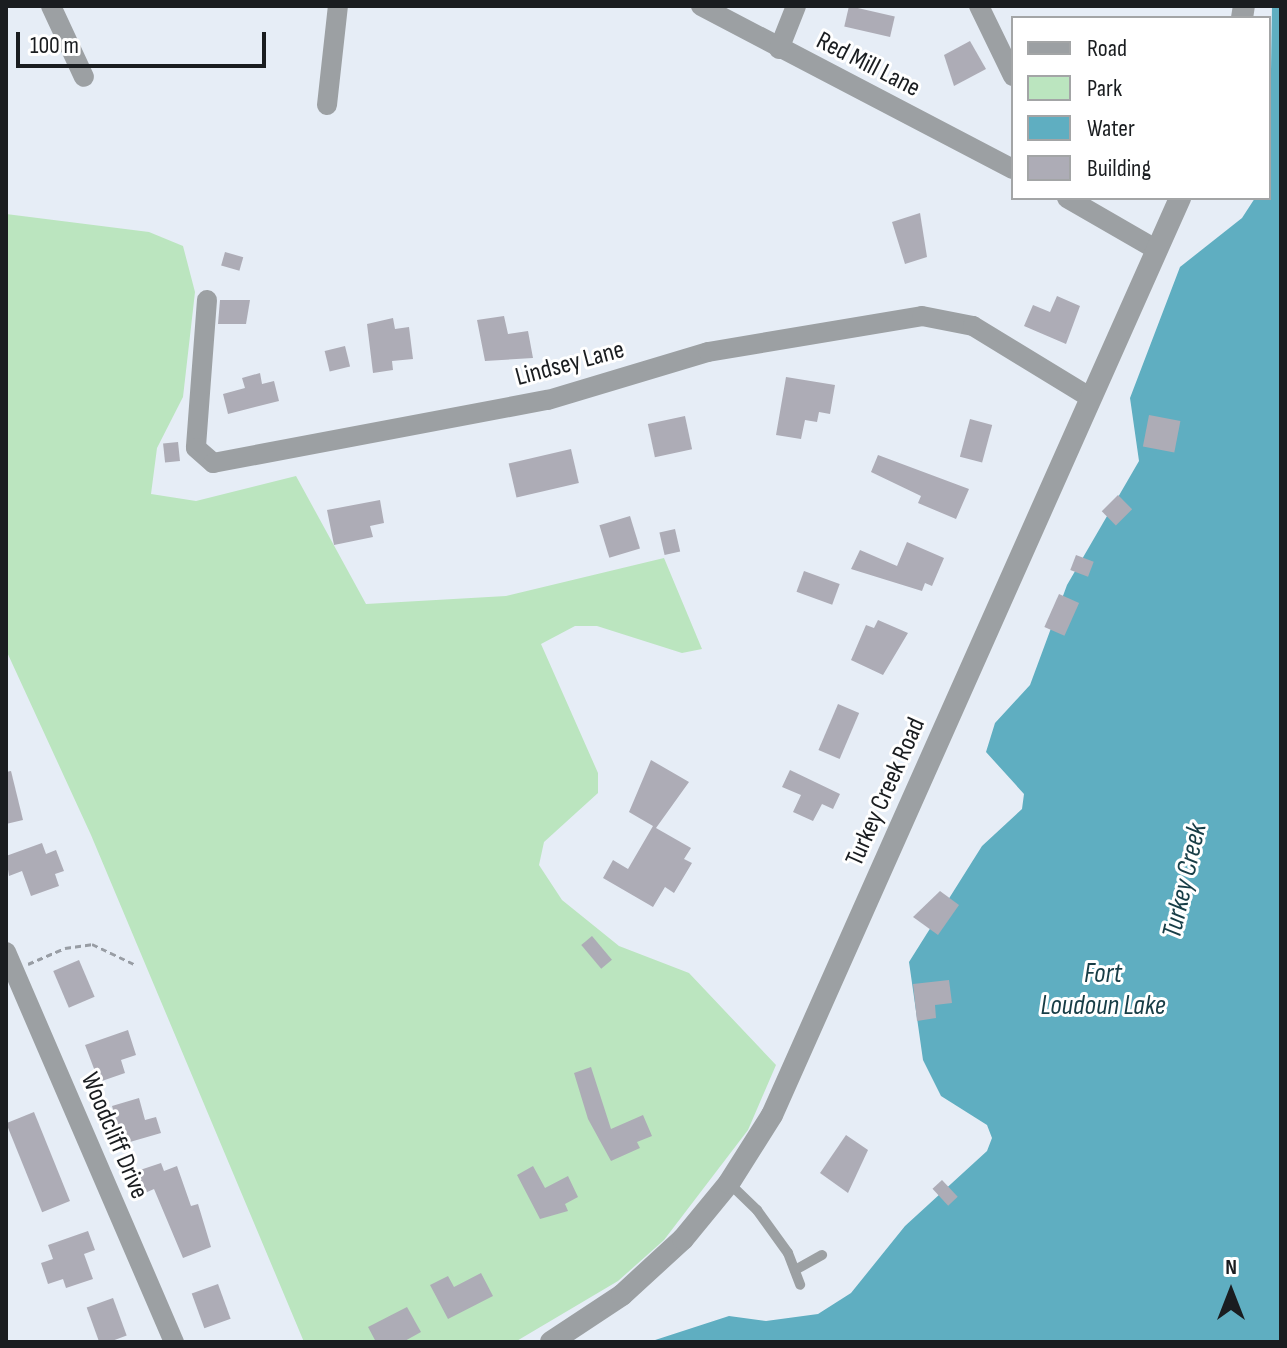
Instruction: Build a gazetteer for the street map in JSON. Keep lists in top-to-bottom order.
{
  "streets": {
    "street": [
      "Red Mill Lane",
      "Lindsey Lane",
      "Turkey Creek Road",
      "Woodcliff Drive"
    ]
  },
  "crossings": [
    ["Lindsey Lane", "Turkey Creek Road"]
  ],
  "water": ["Turkey Creek", "Fort Loudoun Lake"],
  "legend": [
    "Road",
    "Park",
    "Water",
    "Building"
  ],
  "scale_bar": "100 m",
  "north": "top"
}
